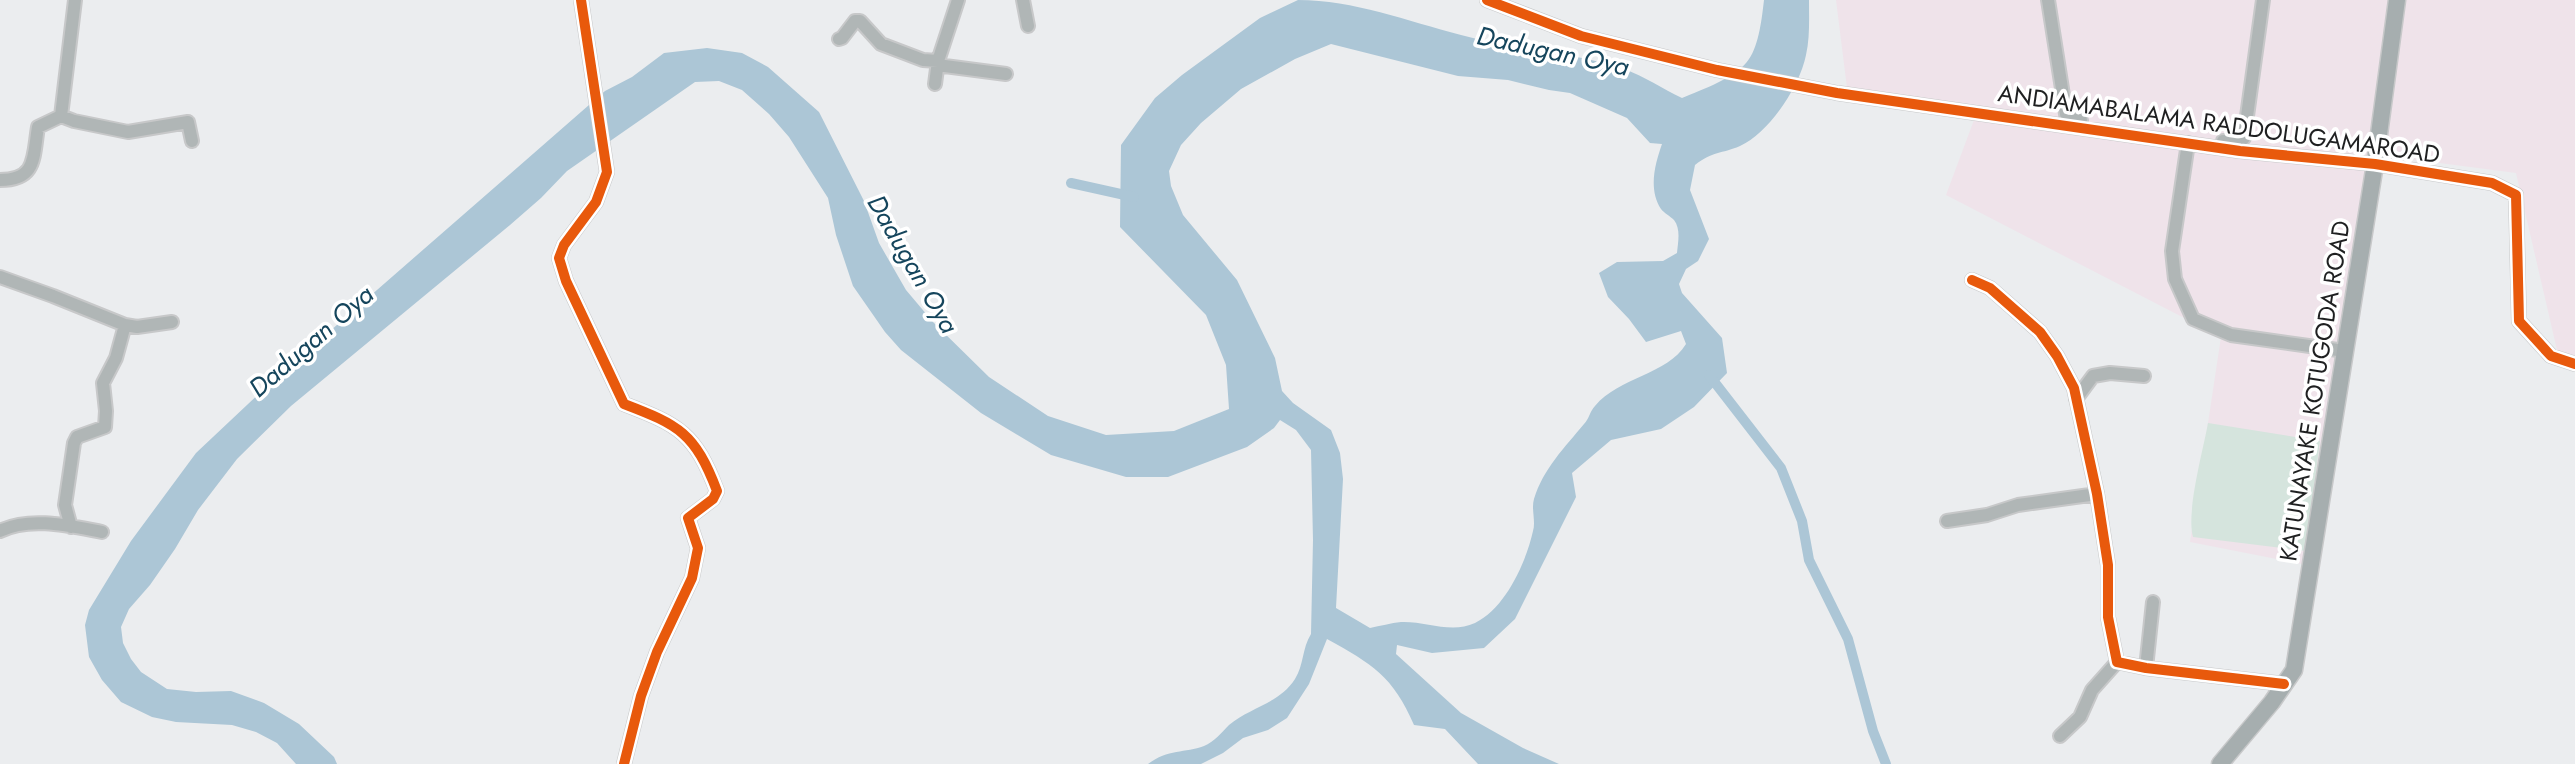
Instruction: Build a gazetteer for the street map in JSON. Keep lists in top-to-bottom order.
{
  "streets": {
    "main road": ["KATUNAYAKE KOTUGODA ROAD"],
    "street": ["ANDIAMABALAMA RADDOLUGAMAROAD"]
  },
  "crossings": [
    ["ANDIAMABALAMA RADDOLUGAMAROAD", "KATUNAYAKE KOTUGODA ROAD"]
  ],
  "water": ["Dadugan Oya"]
}
